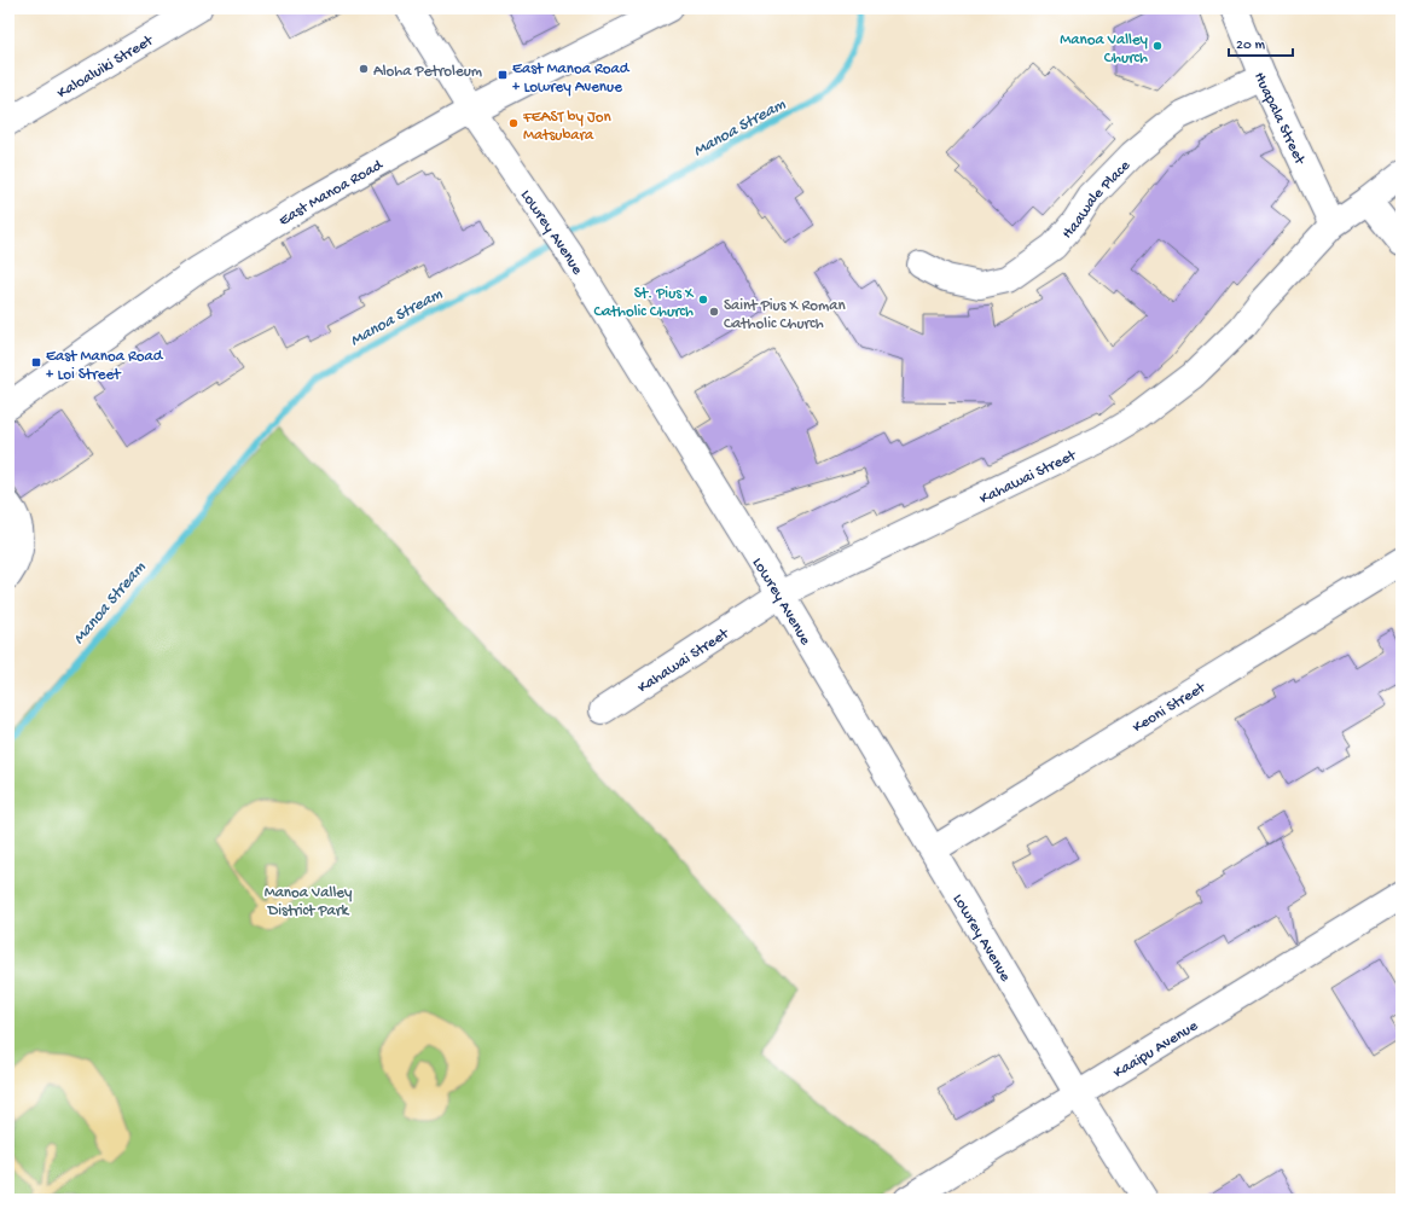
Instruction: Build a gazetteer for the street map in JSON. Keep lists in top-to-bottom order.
{
  "streets": {
    "street": [
      "Kaloaluiki Street",
      "Huapala Street",
      "East Manoa Road",
      "Haawale Place",
      "Lowrey Avenue",
      "Kahawai Street",
      "Keoni Street",
      "Kaaipu Avenue"
    ]
  },
  "crossings": [
    ["Huapala Street", "Haawale Place"],
    ["Huapala Street", "Kahawai Street"],
    ["East Manoa Road", "Lowrey Avenue"],
    ["Lowrey Avenue", "Kahawai Street"],
    ["Lowrey Avenue", "Keoni Street"],
    ["Lowrey Avenue", "Kaaipu Avenue"]
  ],
  "water": ["Manoa Stream"],
  "parks": ["Manoa Valley District Park"],
  "places": {
    "other": [
      "Manoa Valley Church",
      "Aloha Petroleum",
      "FEAST by Jon Matsubara",
      "St. Pius X Catholic Church",
      "Saint Pius X Roman Catholic Church"
    ],
    "transit": ["East Manoa Road + Lowrey Avenue", "East Manoa Road + Loi Street"]
  },
  "scale_bar": "20 m"
}
